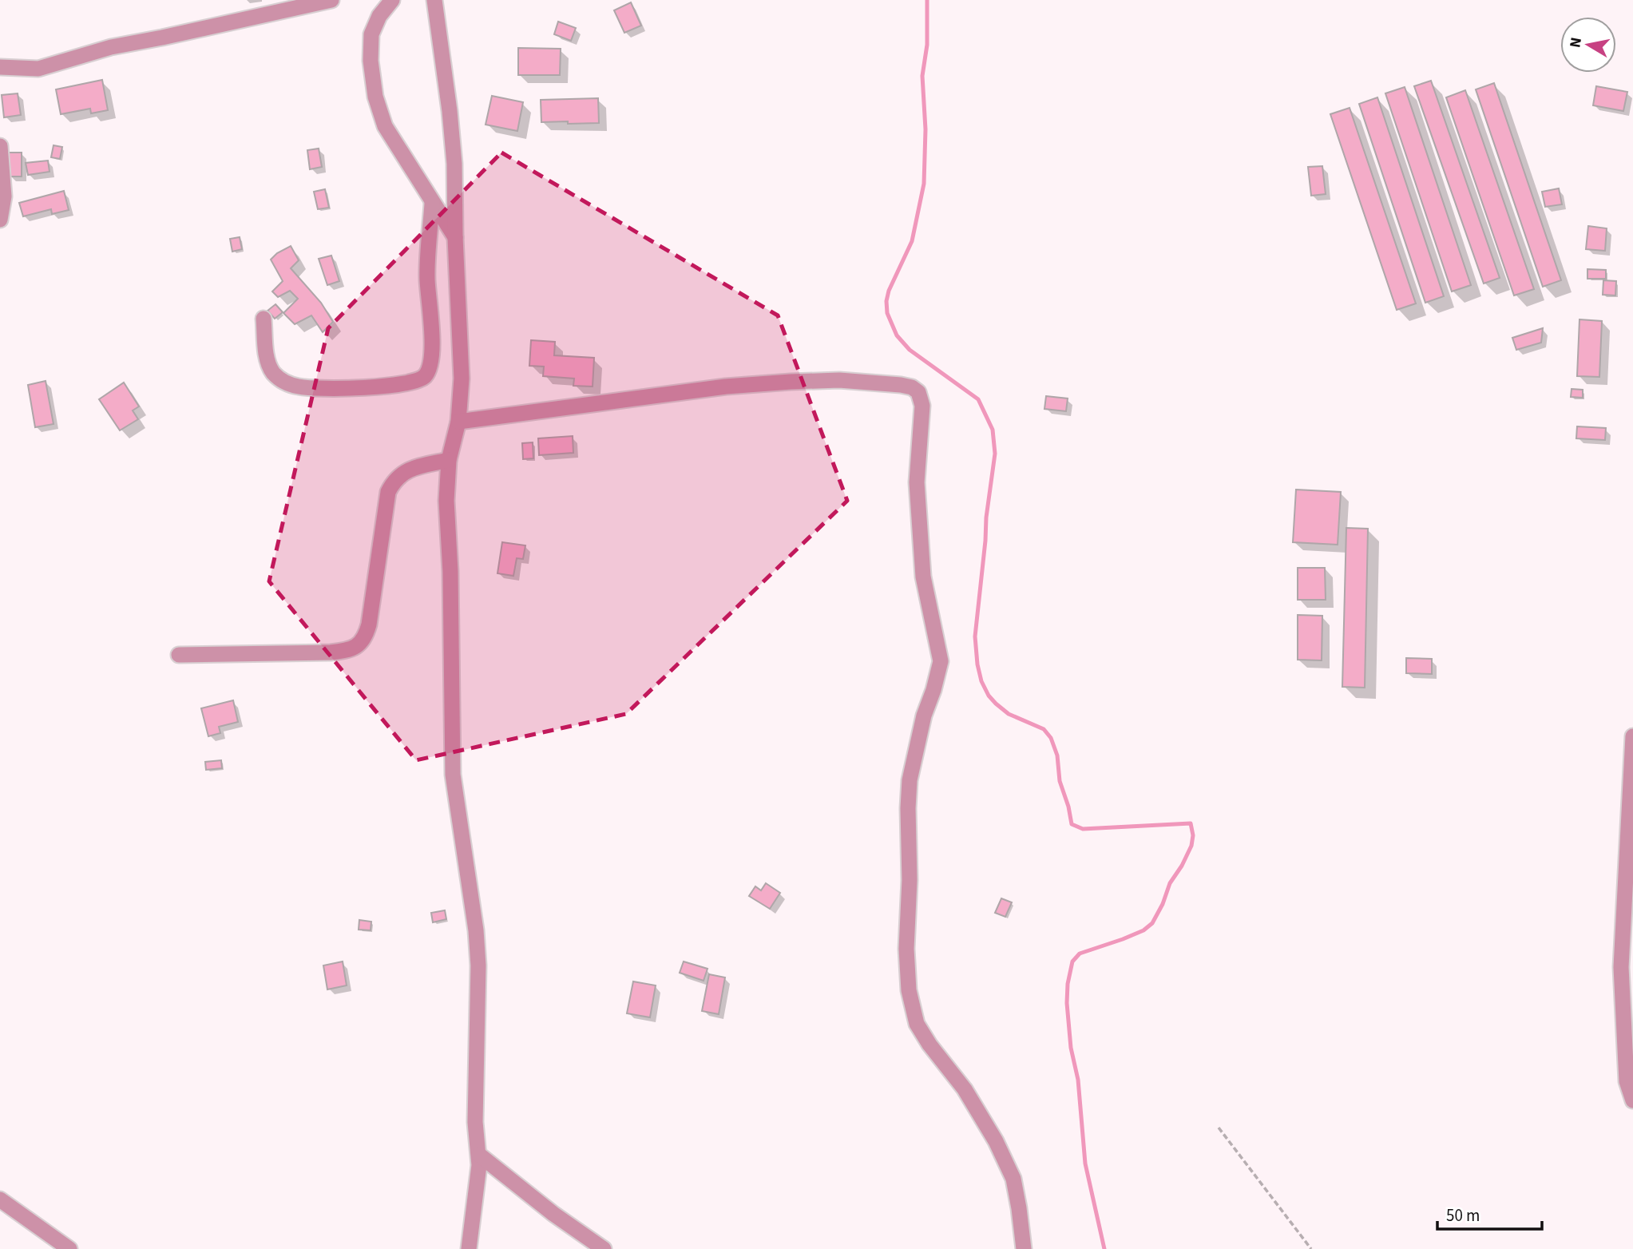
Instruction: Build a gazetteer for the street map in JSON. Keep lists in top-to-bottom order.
{
  "scale_bar": "50 m",
  "north": "left"
}
